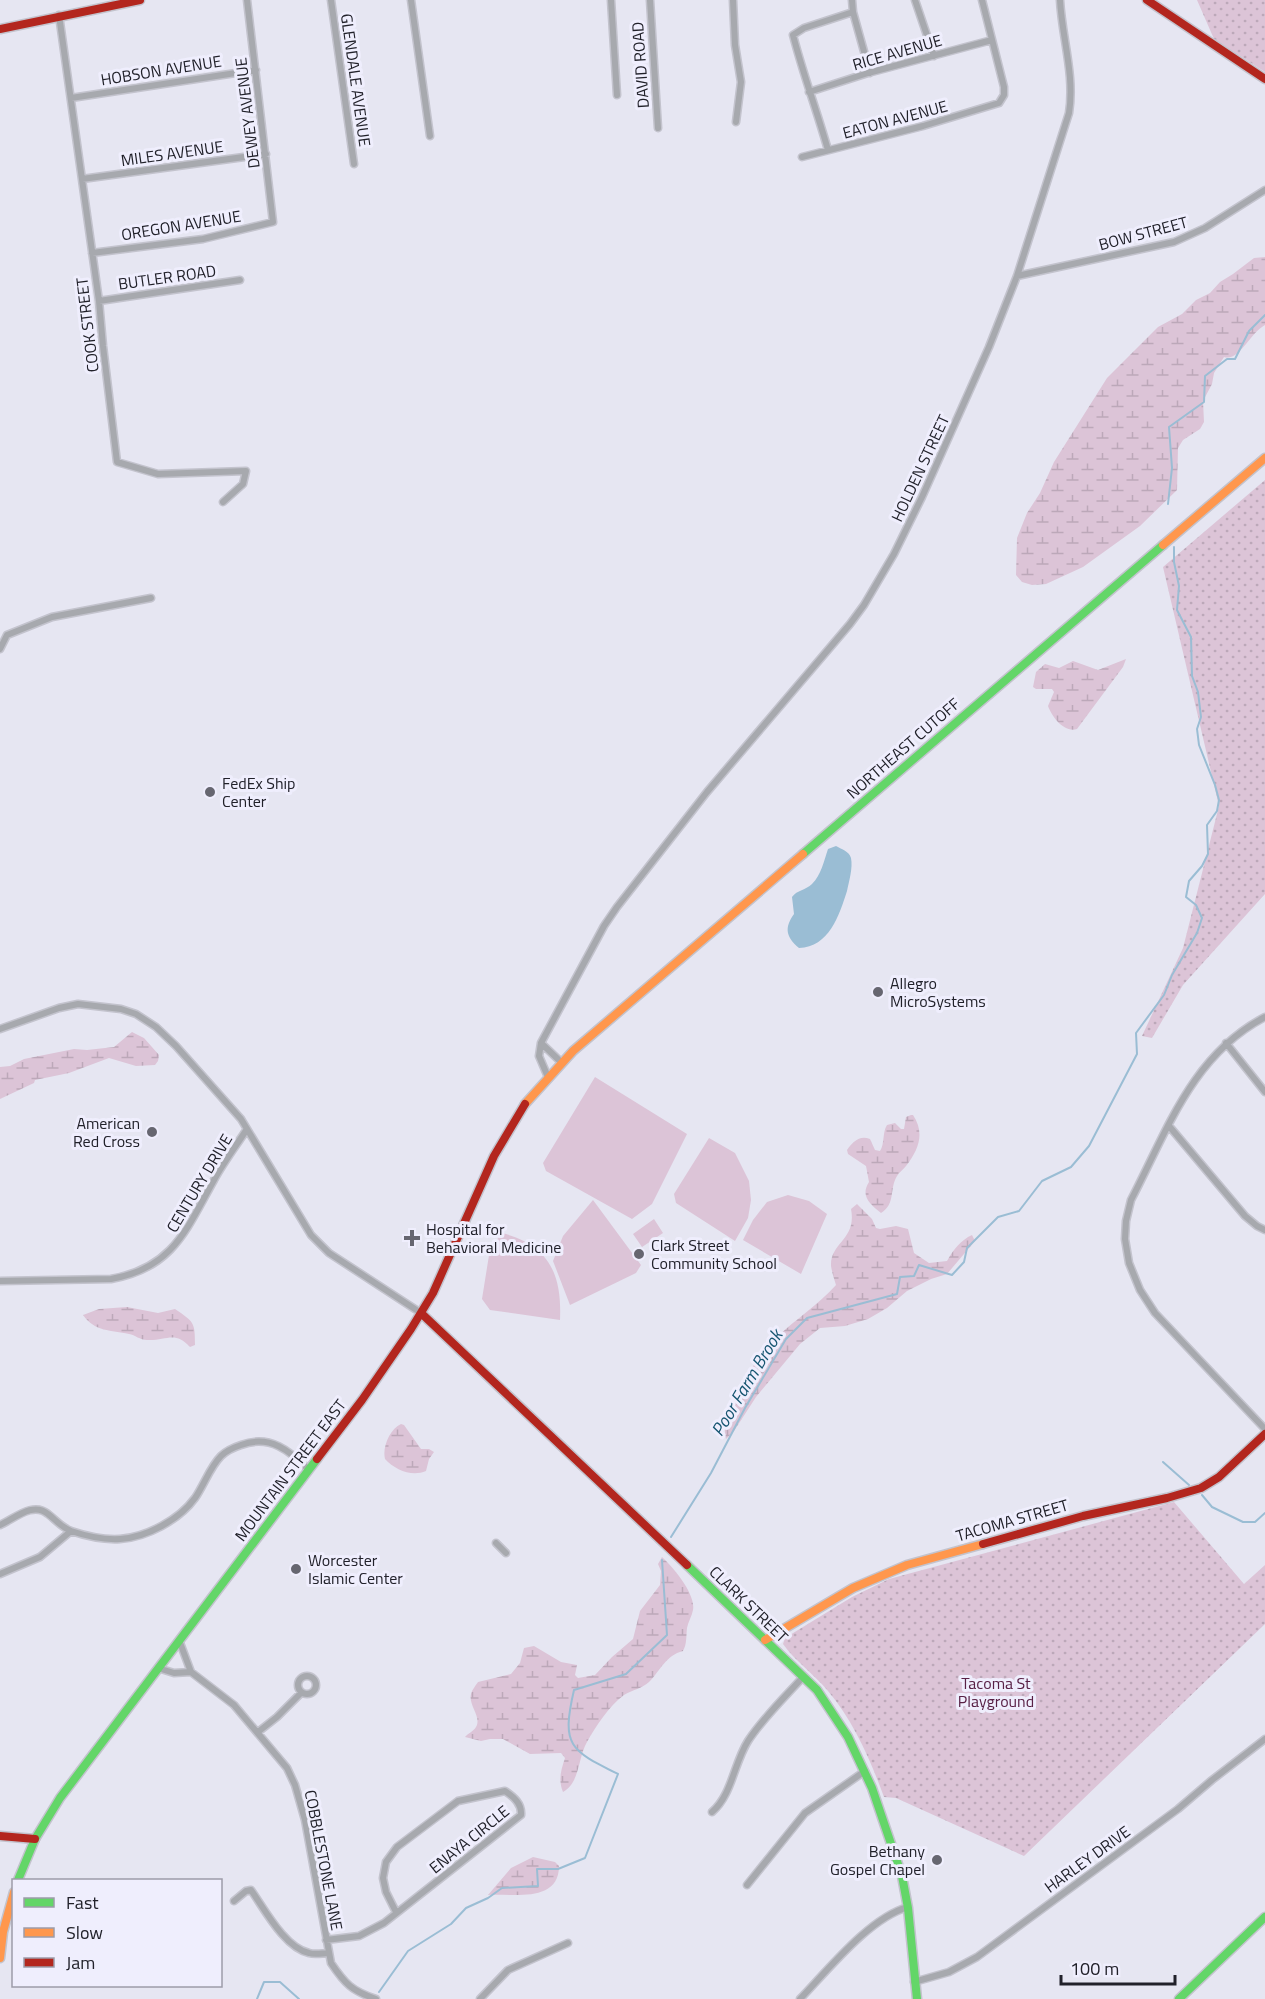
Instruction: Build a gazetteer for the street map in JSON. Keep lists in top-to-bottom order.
{
  "streets": {
    "main road": [
      "NORTHEAST CUTOFF",
      "MOUNTAIN STREET EAST",
      "TACOMA STREET",
      "CLARK STREET"
    ],
    "street": [
      "RICE AVENUE",
      "DAVID ROAD",
      "HOBSON AVENUE",
      "GLENDALE AVENUE",
      "DEWEY AVENUE",
      "EATON AVENUE",
      "MILES AVENUE",
      "OREGON AVENUE",
      "BOW STREET",
      "BUTLER ROAD",
      "COOK STREET",
      "HOLDEN STREET",
      "CENTURY DRIVE",
      "ENAYA CIRCLE",
      "HARLEY DRIVE",
      "COBBLESTONE LANE"
    ]
  },
  "crossings": [
    ["RICE AVENUE", "EATON AVENUE"],
    ["HOBSON AVENUE", "DEWEY AVENUE"],
    ["HOBSON AVENUE", "COOK STREET"],
    ["DEWEY AVENUE", "MILES AVENUE"],
    ["DEWEY AVENUE", "OREGON AVENUE"],
    ["MILES AVENUE", "COOK STREET"],
    ["OREGON AVENUE", "COOK STREET"],
    ["BOW STREET", "HOLDEN STREET"],
    ["BUTLER ROAD", "COOK STREET"],
    ["NORTHEAST CUTOFF", "MOUNTAIN STREET EAST"],
    ["CENTURY DRIVE", "MOUNTAIN STREET EAST"],
    ["CENTURY DRIVE", "CLARK STREET"],
    ["MOUNTAIN STREET EAST", "CLARK STREET"],
    ["TACOMA STREET", "CLARK STREET"],
    ["CLARK STREET", "HARLEY DRIVE"],
    ["ENAYA CIRCLE", "COBBLESTONE LANE"]
  ],
  "water": ["Poor Farm Brook"],
  "parks": ["Tacoma St Playground"],
  "places": {
    "other": [
      "FedEx Ship Center",
      "Allegro MicroSystems",
      "American Red Cross",
      "Clark Street Community School",
      "Worcester Islamic Center",
      "Bethany Gospel Chapel"
    ],
    "health": ["Hospital for Behavioral Medicine"]
  },
  "legend": ["Fast", "Slow", "Jam"],
  "scale_bar": "100 m"
}
